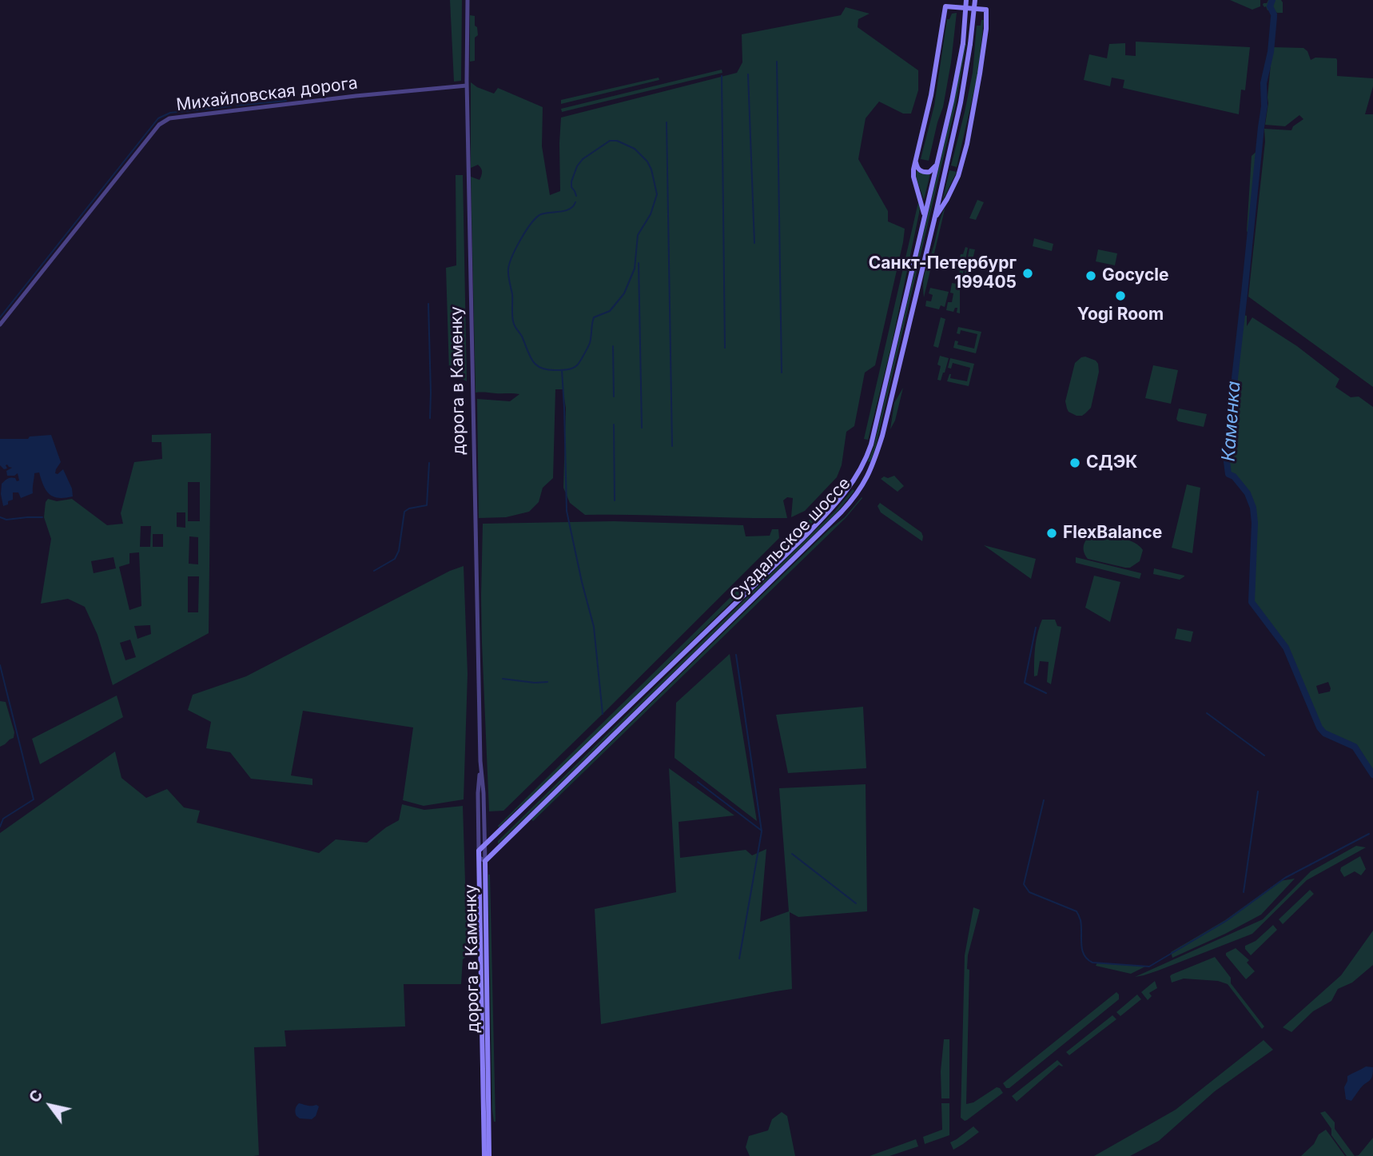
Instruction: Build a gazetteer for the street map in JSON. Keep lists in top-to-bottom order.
{
  "streets": {
    "main road": ["дорога в Каменку", "Суздальское шоссе"],
    "street": ["Михайловская дорога"]
  },
  "crossings": [
    ["Михайловская дорога", "дорога в Каменку"],
    ["дорога в Каменку", "Суздальское шоссе"]
  ],
  "water": ["Каменка"],
  "places": [
    "Санкт-Петербург 199405",
    "Gocycle",
    "Yogi Room",
    "СДЭК",
    "FlexBalance"
  ],
  "north": "top left"
}
